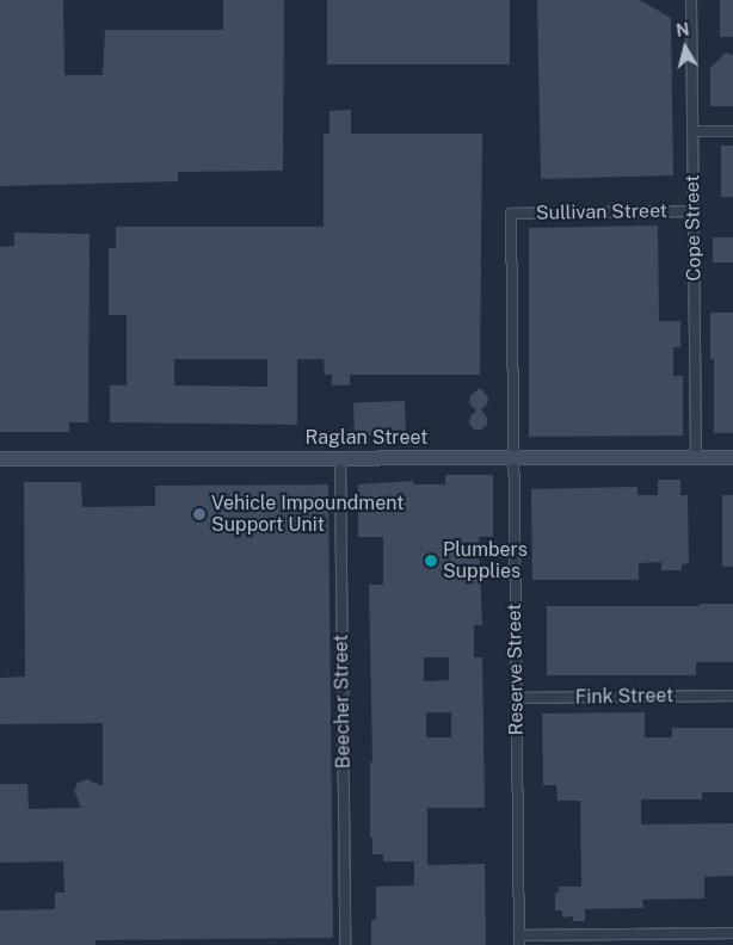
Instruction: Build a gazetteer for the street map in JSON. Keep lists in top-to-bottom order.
{
  "streets": {
    "street": [
      "Sullivan Street",
      "Cope Street",
      "Raglan Street",
      "Reserve Street",
      "Fink Street",
      "Beecher Street"
    ]
  },
  "crossings": [
    ["Sullivan Street", "Cope Street"],
    ["Sullivan Street", "Reserve Street"],
    ["Cope Street", "Raglan Street"],
    ["Raglan Street", "Reserve Street"],
    ["Raglan Street", "Beecher Street"],
    ["Reserve Street", "Fink Street"]
  ],
  "places": ["Vehicle Impoundment Support Unit", "Plumbers Supplies"],
  "north": "top"
}
